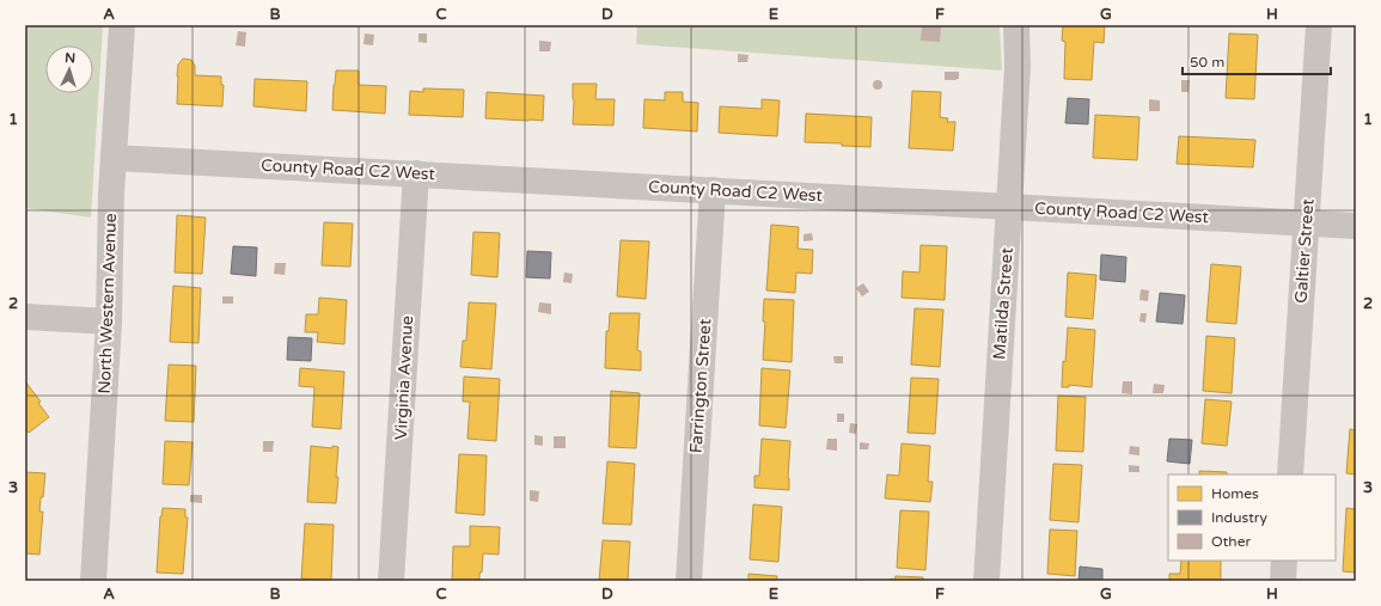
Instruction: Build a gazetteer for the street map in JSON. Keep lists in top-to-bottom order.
{
  "streets": {
    "street": [
      "County Road C2 West",
      "Galtier Street",
      "North Western Avenue",
      "Matilda Street",
      "Virginia Avenue",
      "Farrington Street"
    ]
  },
  "crossings": [
    ["County Road C2 West", "Galtier Street"],
    ["County Road C2 West", "North Western Avenue"],
    ["County Road C2 West", "Matilda Street"],
    ["County Road C2 West", "Virginia Avenue"],
    ["County Road C2 West", "Farrington Street"]
  ],
  "legend": ["Homes", "Industry", "Other"],
  "scale_bar": "50 m",
  "north": "top",
  "grid": {
    "columns": [
      "A",
      "B",
      "C",
      "D",
      "E",
      "F",
      "G",
      "H"
    ],
    "rows": ["1", "2", "3"]
  }
}
